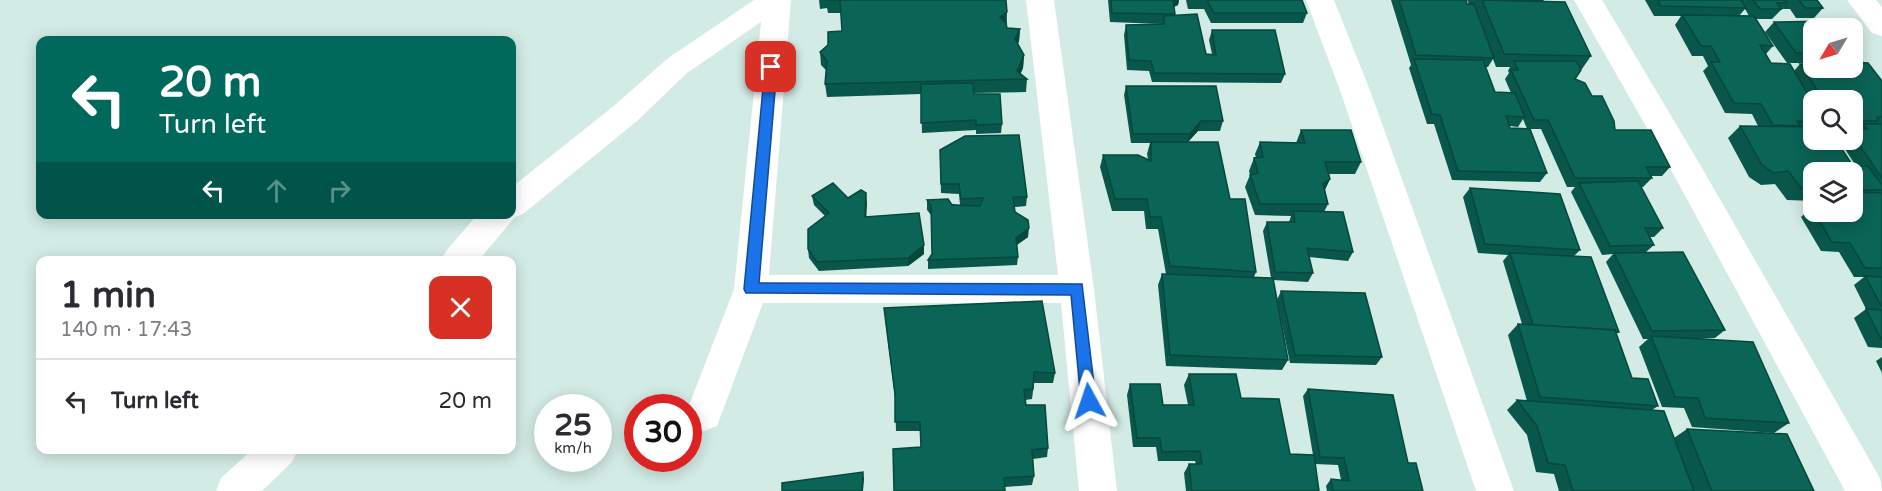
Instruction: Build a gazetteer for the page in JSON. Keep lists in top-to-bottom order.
{
  "north": "bottom left",
  "page": {
    "turn": ["20 m", "Turn left"],
    "heading": ["1 min", "140 m · 17:43"],
    "list": [
      {
        "name": "Turn left",
        "value": "20 m"
      }
    ],
    "speed": "25 km/h",
    "limit": "30"
  }
}
